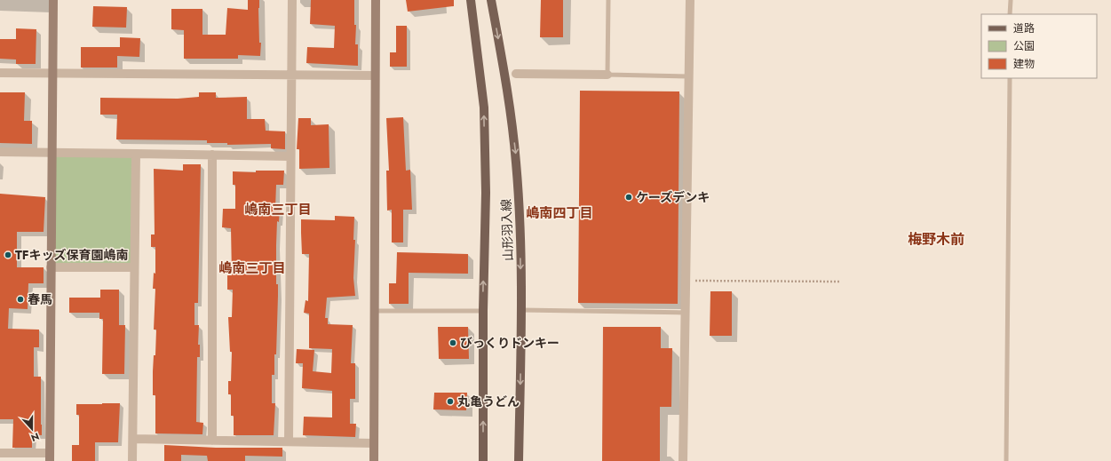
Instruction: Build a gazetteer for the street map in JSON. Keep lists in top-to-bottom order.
{
  "streets": {
    "main road": ["山形羽入線"]
  },
  "districts": [
    "嶋南三丁目",
    "嶋南四丁目",
    "梅野木前",
    "嶋南三丁目"
  ],
  "places": [
    "ケーズデンキ",
    "TFキッズ保育園嶋南",
    "春馬",
    "びっくりドンキー",
    "丸亀うどん"
  ],
  "legend": ["道路", "公園", "建物"],
  "north": "bottom"
}
